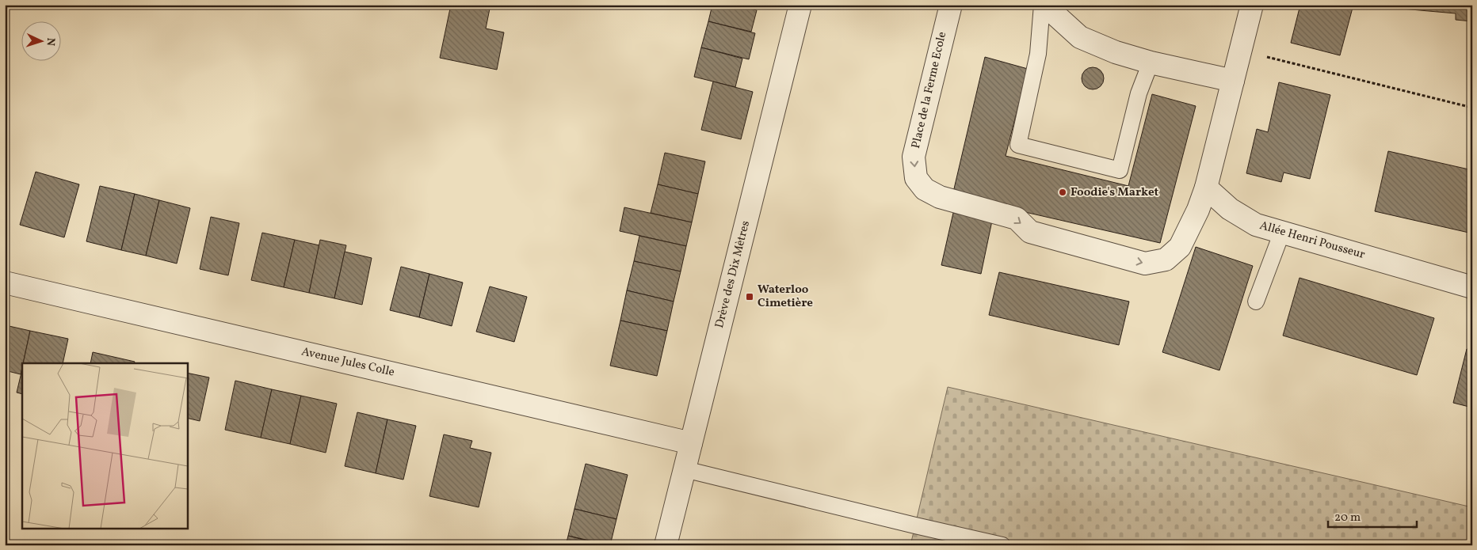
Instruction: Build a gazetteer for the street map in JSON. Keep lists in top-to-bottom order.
{
  "streets": {
    "street": [
      "Place de la Ferme Ecole",
      "Allée Henri Pousseur",
      "Drève des Dix Mètres",
      "Avenue Jules Colle"
    ]
  },
  "crossings": [
    ["Place de la Ferme Ecole", "Allée Henri Pousseur"],
    ["Drève des Dix Mètres", "Avenue Jules Colle"]
  ],
  "places": {
    "other": ["Foodie's Market"],
    "transit": ["Waterloo Cimetière"]
  },
  "scale_bar": "20 m",
  "north": "right"
}
